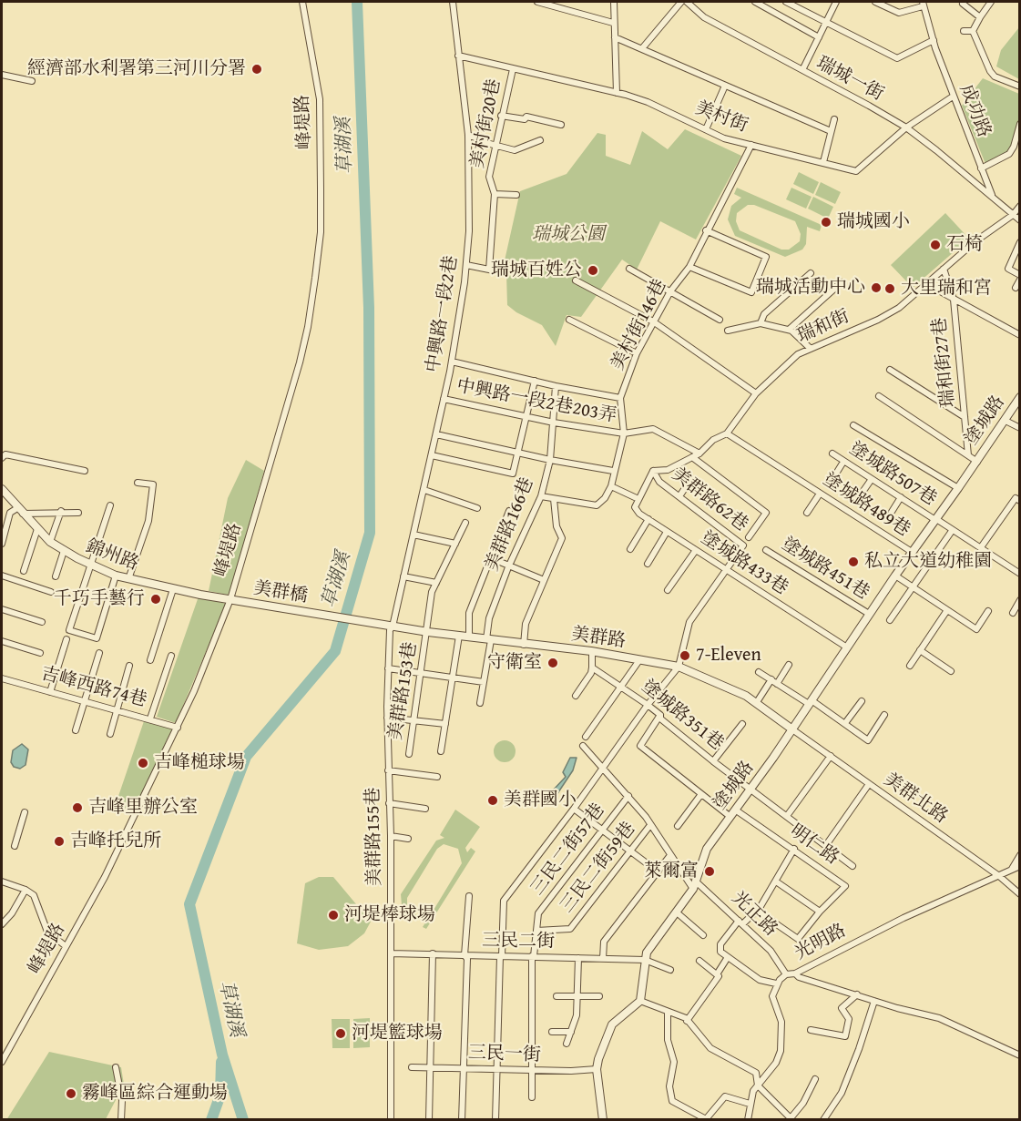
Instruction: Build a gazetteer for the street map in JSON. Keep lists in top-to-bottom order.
{
  "streets": {
    "street": [
      "瑞城一街",
      "成功路",
      "美村街",
      "峰堤路",
      "美村街20巷",
      "中興路一段2巷",
      "美村街146巷",
      "瑞和街",
      "瑞和街27巷",
      "中興路一段2巷203弄",
      "塗城路",
      "塗城路507巷",
      "美群路62巷",
      "塗城路489巷",
      "美群路166巷",
      "錦州路",
      "塗城路433巷",
      "塗城路451巷",
      "美群橋",
      "美群路",
      "吉峰西路74巷",
      "美群路153巷",
      "塗城路351巷",
      "美群北路",
      "美群路155巷",
      "明仁路",
      "三民二街57巷",
      "三民二街59巷",
      "光正路",
      "三民二街",
      "光明路",
      "三民一街"
    ]
  },
  "crossings": [
    ["瑞城一街", "成功路"],
    ["瑞城一街", "美村街"],
    ["成功路", "美村街"],
    ["成功路", "瑞和街"],
    ["美村街", "美村街20巷"],
    ["美村街", "中興路一段2巷"],
    ["美村街", "美村街146巷"],
    ["峰堤路", "錦州路"],
    ["峰堤路", "美群橋"],
    ["峰堤路", "吉峰西路74巷"],
    ["中興路一段2巷", "中興路一段2巷203弄"],
    ["中興路一段2巷", "美群路"],
    ["中興路一段2巷", "美群路155巷"],
    ["美村街146巷", "中興路一段2巷203弄"],
    ["瑞和街", "瑞和街27巷"],
    ["瑞和街", "中興路一段2巷203弄"],
    ["瑞和街", "美群路62巷"],
    ["瑞和街", "塗城路489巷"],
    ["中興路一段2巷203弄", "美群路166巷"],
    ["塗城路", "塗城路507巷"],
    ["塗城路", "塗城路489巷"],
    ["塗城路", "塗城路433巷"],
    ["塗城路", "塗城路451巷"],
    ["塗城路", "美群路"],
    ["塗城路", "塗城路351巷"],
    ["塗城路", "美群北路"],
    ["塗城路", "明仁路"],
    ["塗城路", "光正路"],
    ["塗城路", "三民二街"],
    ["美群路62巷", "塗城路433巷"],
    ["美群路62巷", "美群路"],
    ["美群路166巷", "美群路"],
    ["錦州路", "美群橋"],
    ["美群橋", "美群路"],
    ["美群路", "美群路153巷"],
    ["美群路", "美群北路"],
    ["美群路", "美群路155巷"],
    ["塗城路351巷", "明仁路"],
    ["美群北路", "光明路"],
    ["美群路155巷", "三民二街"],
    ["三民二街57巷", "三民二街59巷"],
    ["三民二街57巷", "光正路"],
    ["三民二街57巷", "三民二街"],
    ["三民二街57巷", "三民一街"],
    ["三民二街59巷", "光正路"]
  ],
  "water": ["草湖溪"],
  "parks": ["瑞城公園"],
  "places": [
    "經濟部水利署第三河川分署",
    "瑞城國小",
    "石椅",
    "瑞城百姓公",
    "瑞城活動中心",
    "大里瑞和宮",
    "私立大道幼稚園",
    "千巧手藝行",
    "7-Eleven",
    "守衛室",
    "吉峰槌球場",
    "美群國小",
    "吉峰里辦公室",
    "吉峰托兒所",
    "萊爾富",
    "河堤棒球場",
    "河堤籃球場",
    "霧峰區綜合運動場"
  ]
}
